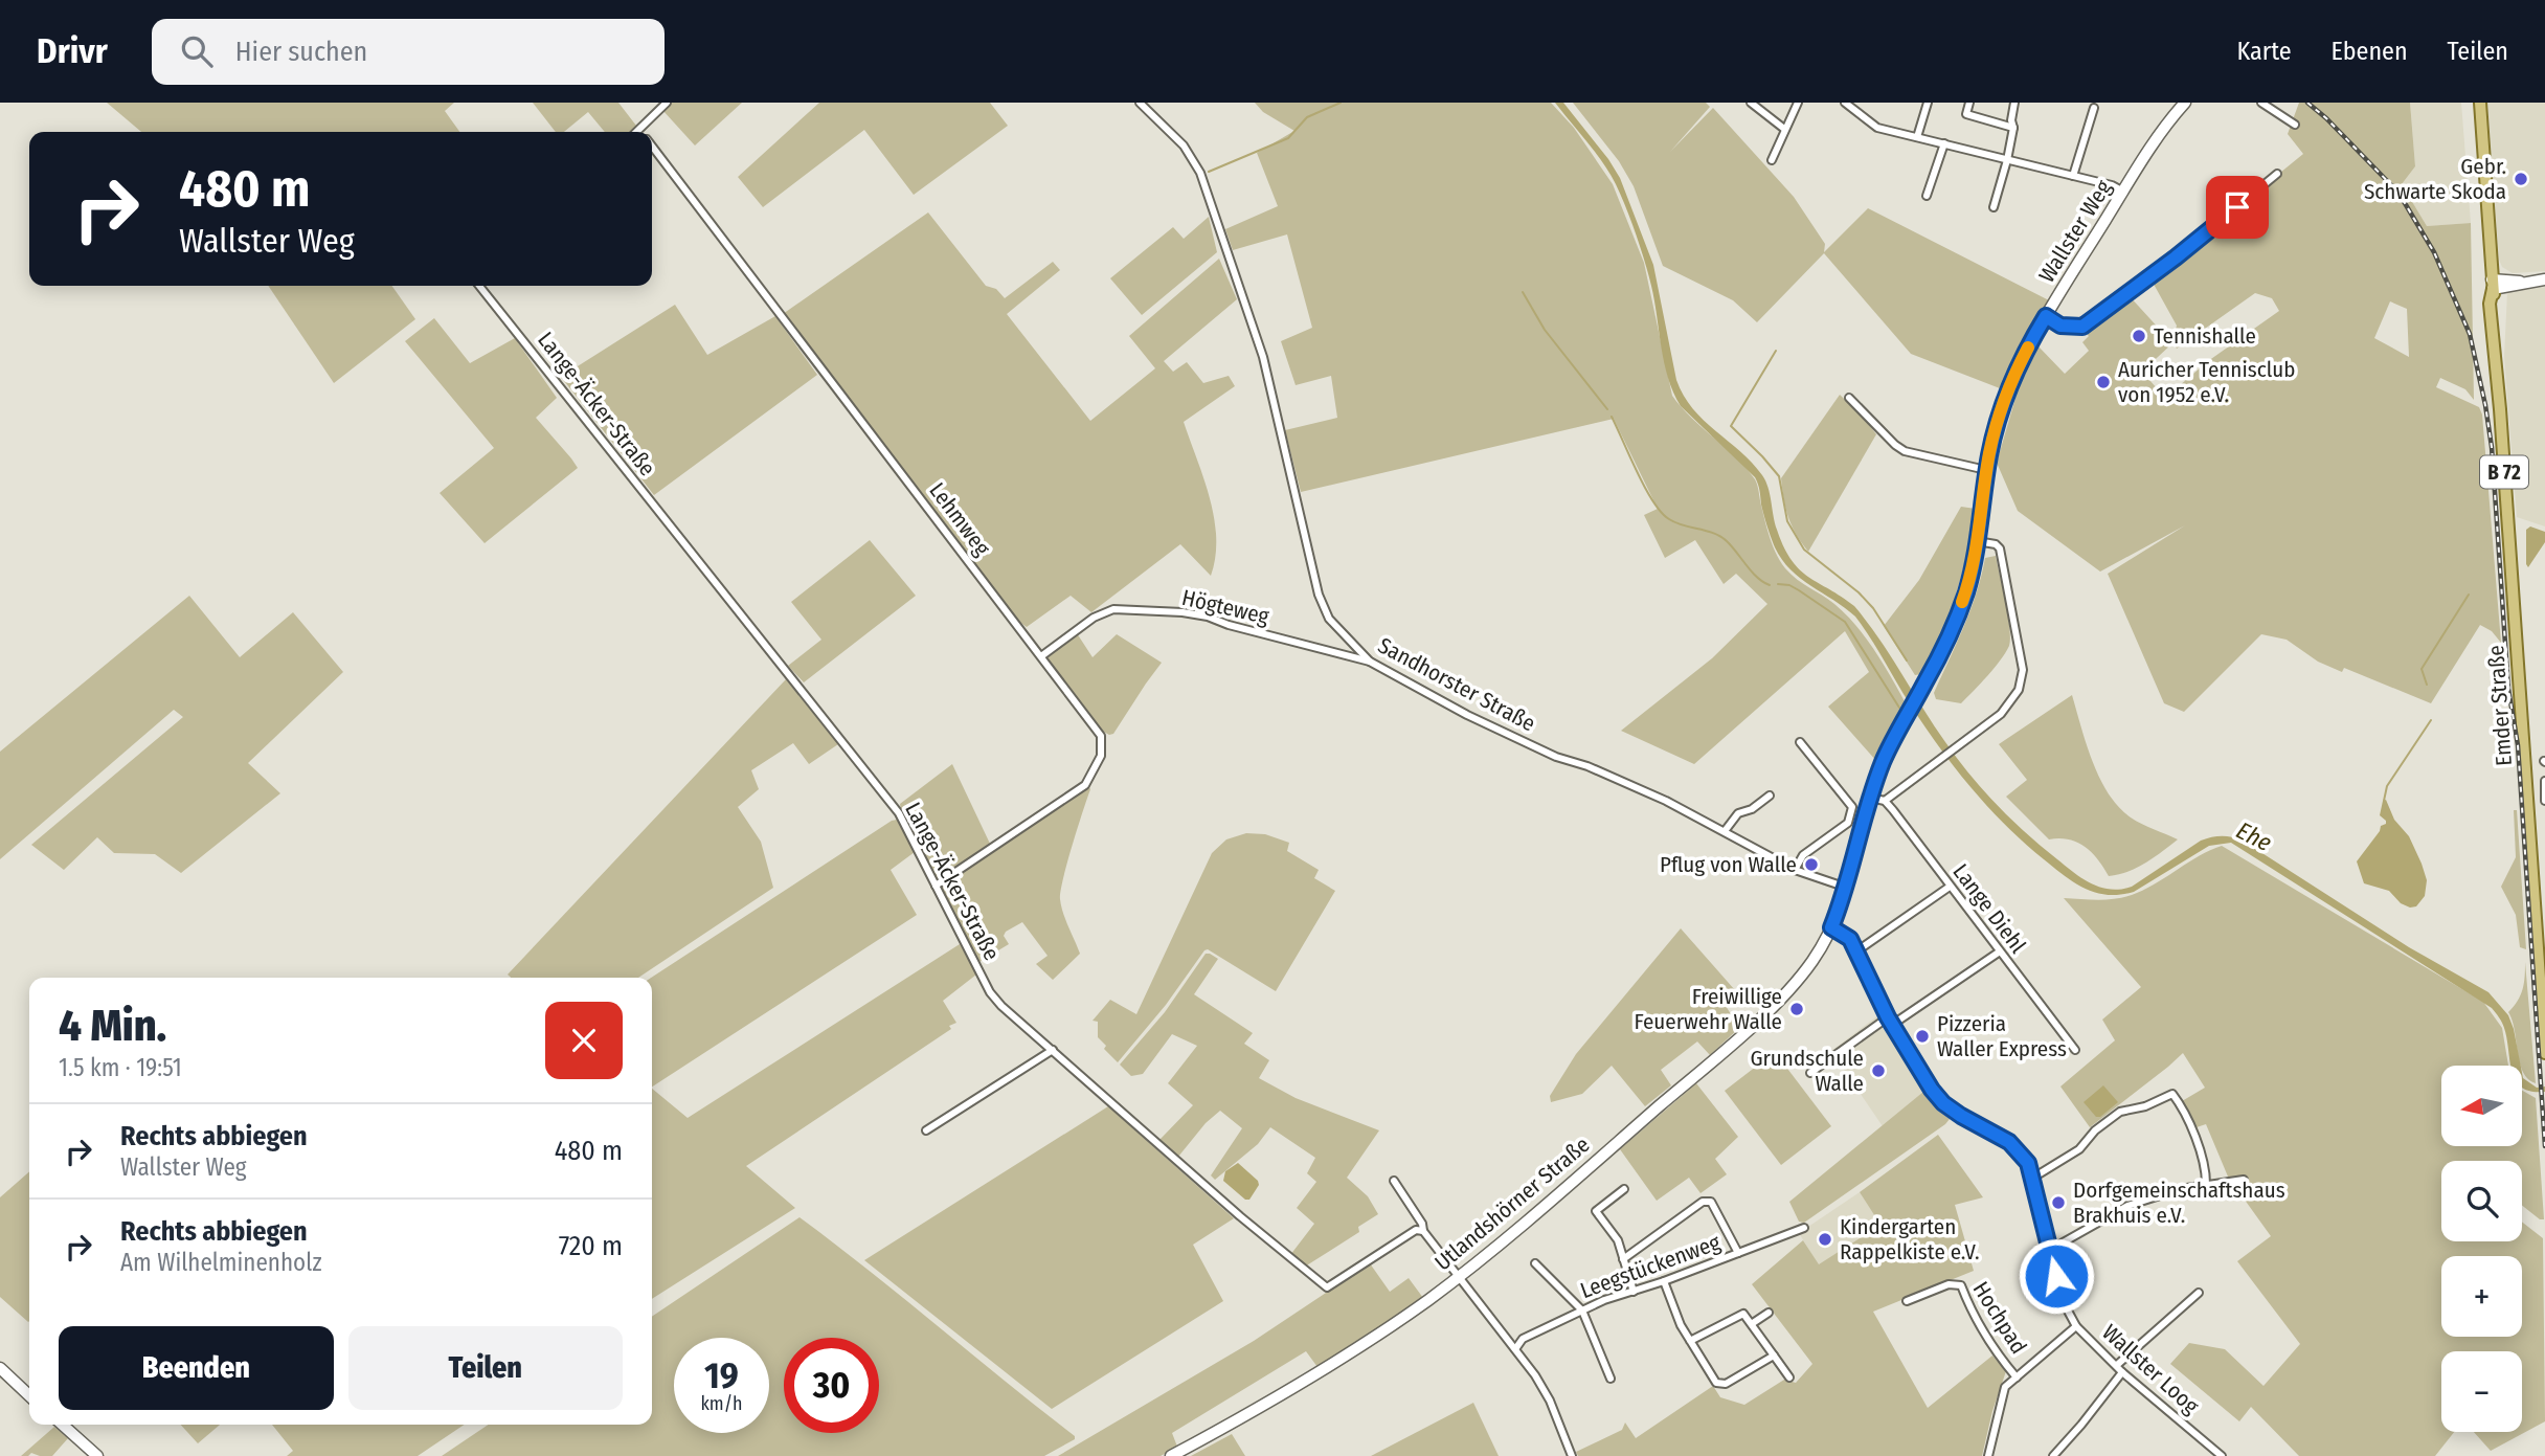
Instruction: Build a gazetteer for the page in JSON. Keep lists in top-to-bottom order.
{
  "streets": {
    "main road": ["B 72", "Emder Straße"],
    "street": [
      "Wallster Weg",
      "Lange-Äcker-Straße",
      "Lehmweg",
      "Högteweg",
      "Sandhorster Straße",
      "Lange Diehl",
      "Utlandshörner Straße",
      "Leegstückenweg",
      "Hochpad",
      "Wallster Loog"
    ]
  },
  "crossings": [
    ["Wallster Weg", "Sandhorster Straße"],
    ["Wallster Weg", "Utlandshörner Straße"],
    ["Wallster Weg", "Wallster Loog"],
    ["Lange-Äcker-Straße", "Lehmweg"],
    ["Lehmweg", "Högteweg"],
    ["Högteweg", "Sandhorster Straße"],
    ["Utlandshörner Straße", "Wallster Loog"]
  ],
  "water": ["Ehe"],
  "places": [
    "Gebr. Schwarte Skoda",
    "Tennishalle",
    "Auricher Tennisclub von 1952 e.V.",
    "Pflug von Walle",
    "Freiwillige Feuerwehr Walle",
    "Pizzeria Waller Express",
    "Grundschule Walle",
    "Dorfgemeinschaftshaus Brakhuis e.V.",
    "Kindergarten Rappelkiste e.V."
  ],
  "north": "left",
  "page": {
    "header": "Drivr",
    "search": "Hier suchen",
    "nav": ["Karte", "Ebenen", "Teilen"],
    "turn": ["480 m", "Wallster Weg"],
    "heading": ["4 Min.", "1.5 km · 19:51"],
    "map_buttons": ["+", "−"],
    "list": [
      {
        "name": "Rechts abbiegen",
        "note": "Wallster Weg",
        "value": "480 m"
      },
      {
        "name": "Rechts abbiegen",
        "note": "Am Wilhelminenholz",
        "value": "720 m"
      }
    ],
    "buttons": ["Beenden", "Teilen"],
    "speed": "19 km/h",
    "limit": "30"
  }
}
